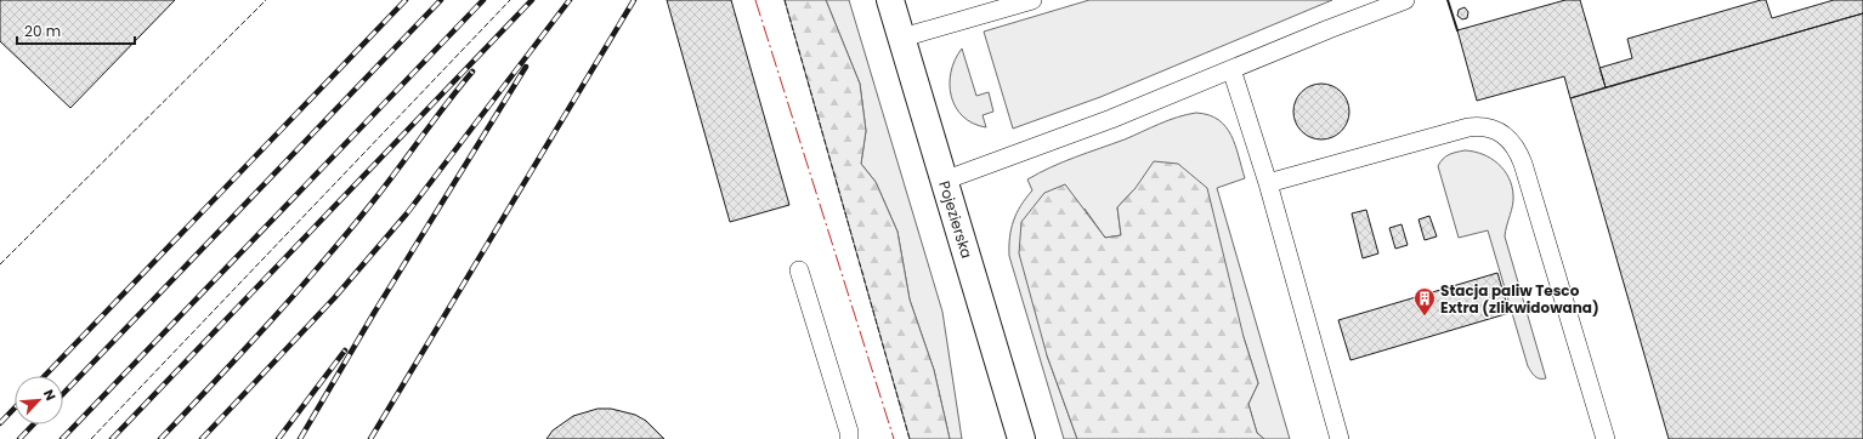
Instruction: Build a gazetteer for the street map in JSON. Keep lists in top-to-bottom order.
{
  "streets": {
    "street": ["Pojezierska"]
  },
  "places": {
    "building": ["Stacja paliw Tesco Extra (zlikwidowana)"]
  },
  "scale_bar": "20 m",
  "north": "top right"
}
